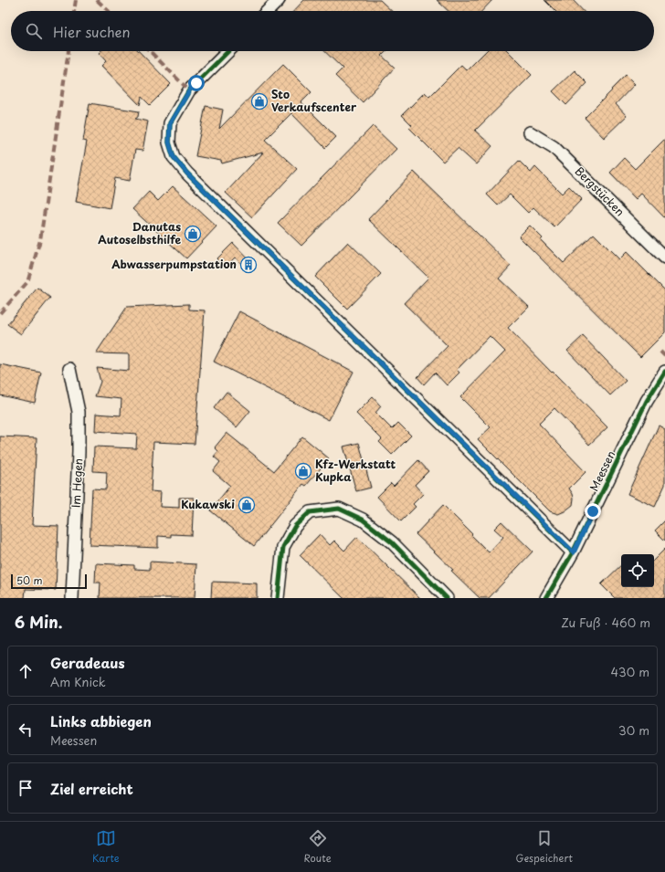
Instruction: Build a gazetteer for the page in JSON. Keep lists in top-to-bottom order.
{
  "streets": {
    "street": ["Bergstücken", "Meessen", "Im Hegen"]
  },
  "places": {
    "shop": [
      "Sto Verkaufscenter",
      "Danutas Autoselbsthilfe",
      "Kfz-Werkstatt Kupka",
      "Kukawski"
    ],
    "building": ["Abwasserpumpstation"]
  },
  "scale_bar": "50 m",
  "page": {
    "search": "Hier suchen",
    "scale": "50 m",
    "heading": ["6 Min.", "Zu Fuß · 460 m"],
    "list": [
      ["Geradeaus", "Am Knick", "430 m"],
      ["Links abbiegen", "Meessen", "30 m"],
      "Ziel erreicht"
    ],
    "nav": ["Karte", "Route", "Gespeichert"]
  }
}
